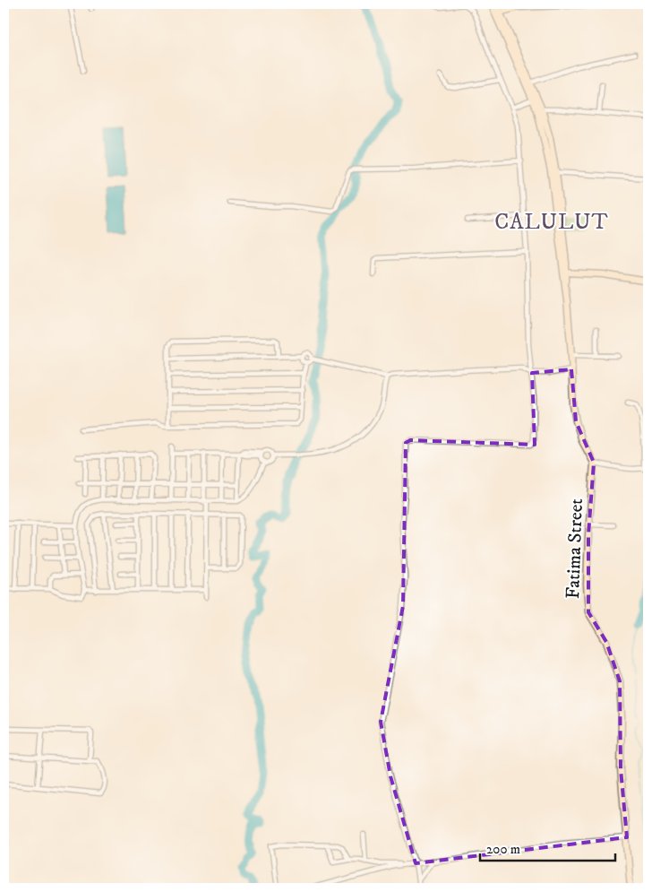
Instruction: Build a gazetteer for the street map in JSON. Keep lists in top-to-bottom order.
{
  "streets": {
    "street": ["Fatima Street"]
  },
  "districts": ["CALULUT"],
  "scale_bar": "200 m"
}
